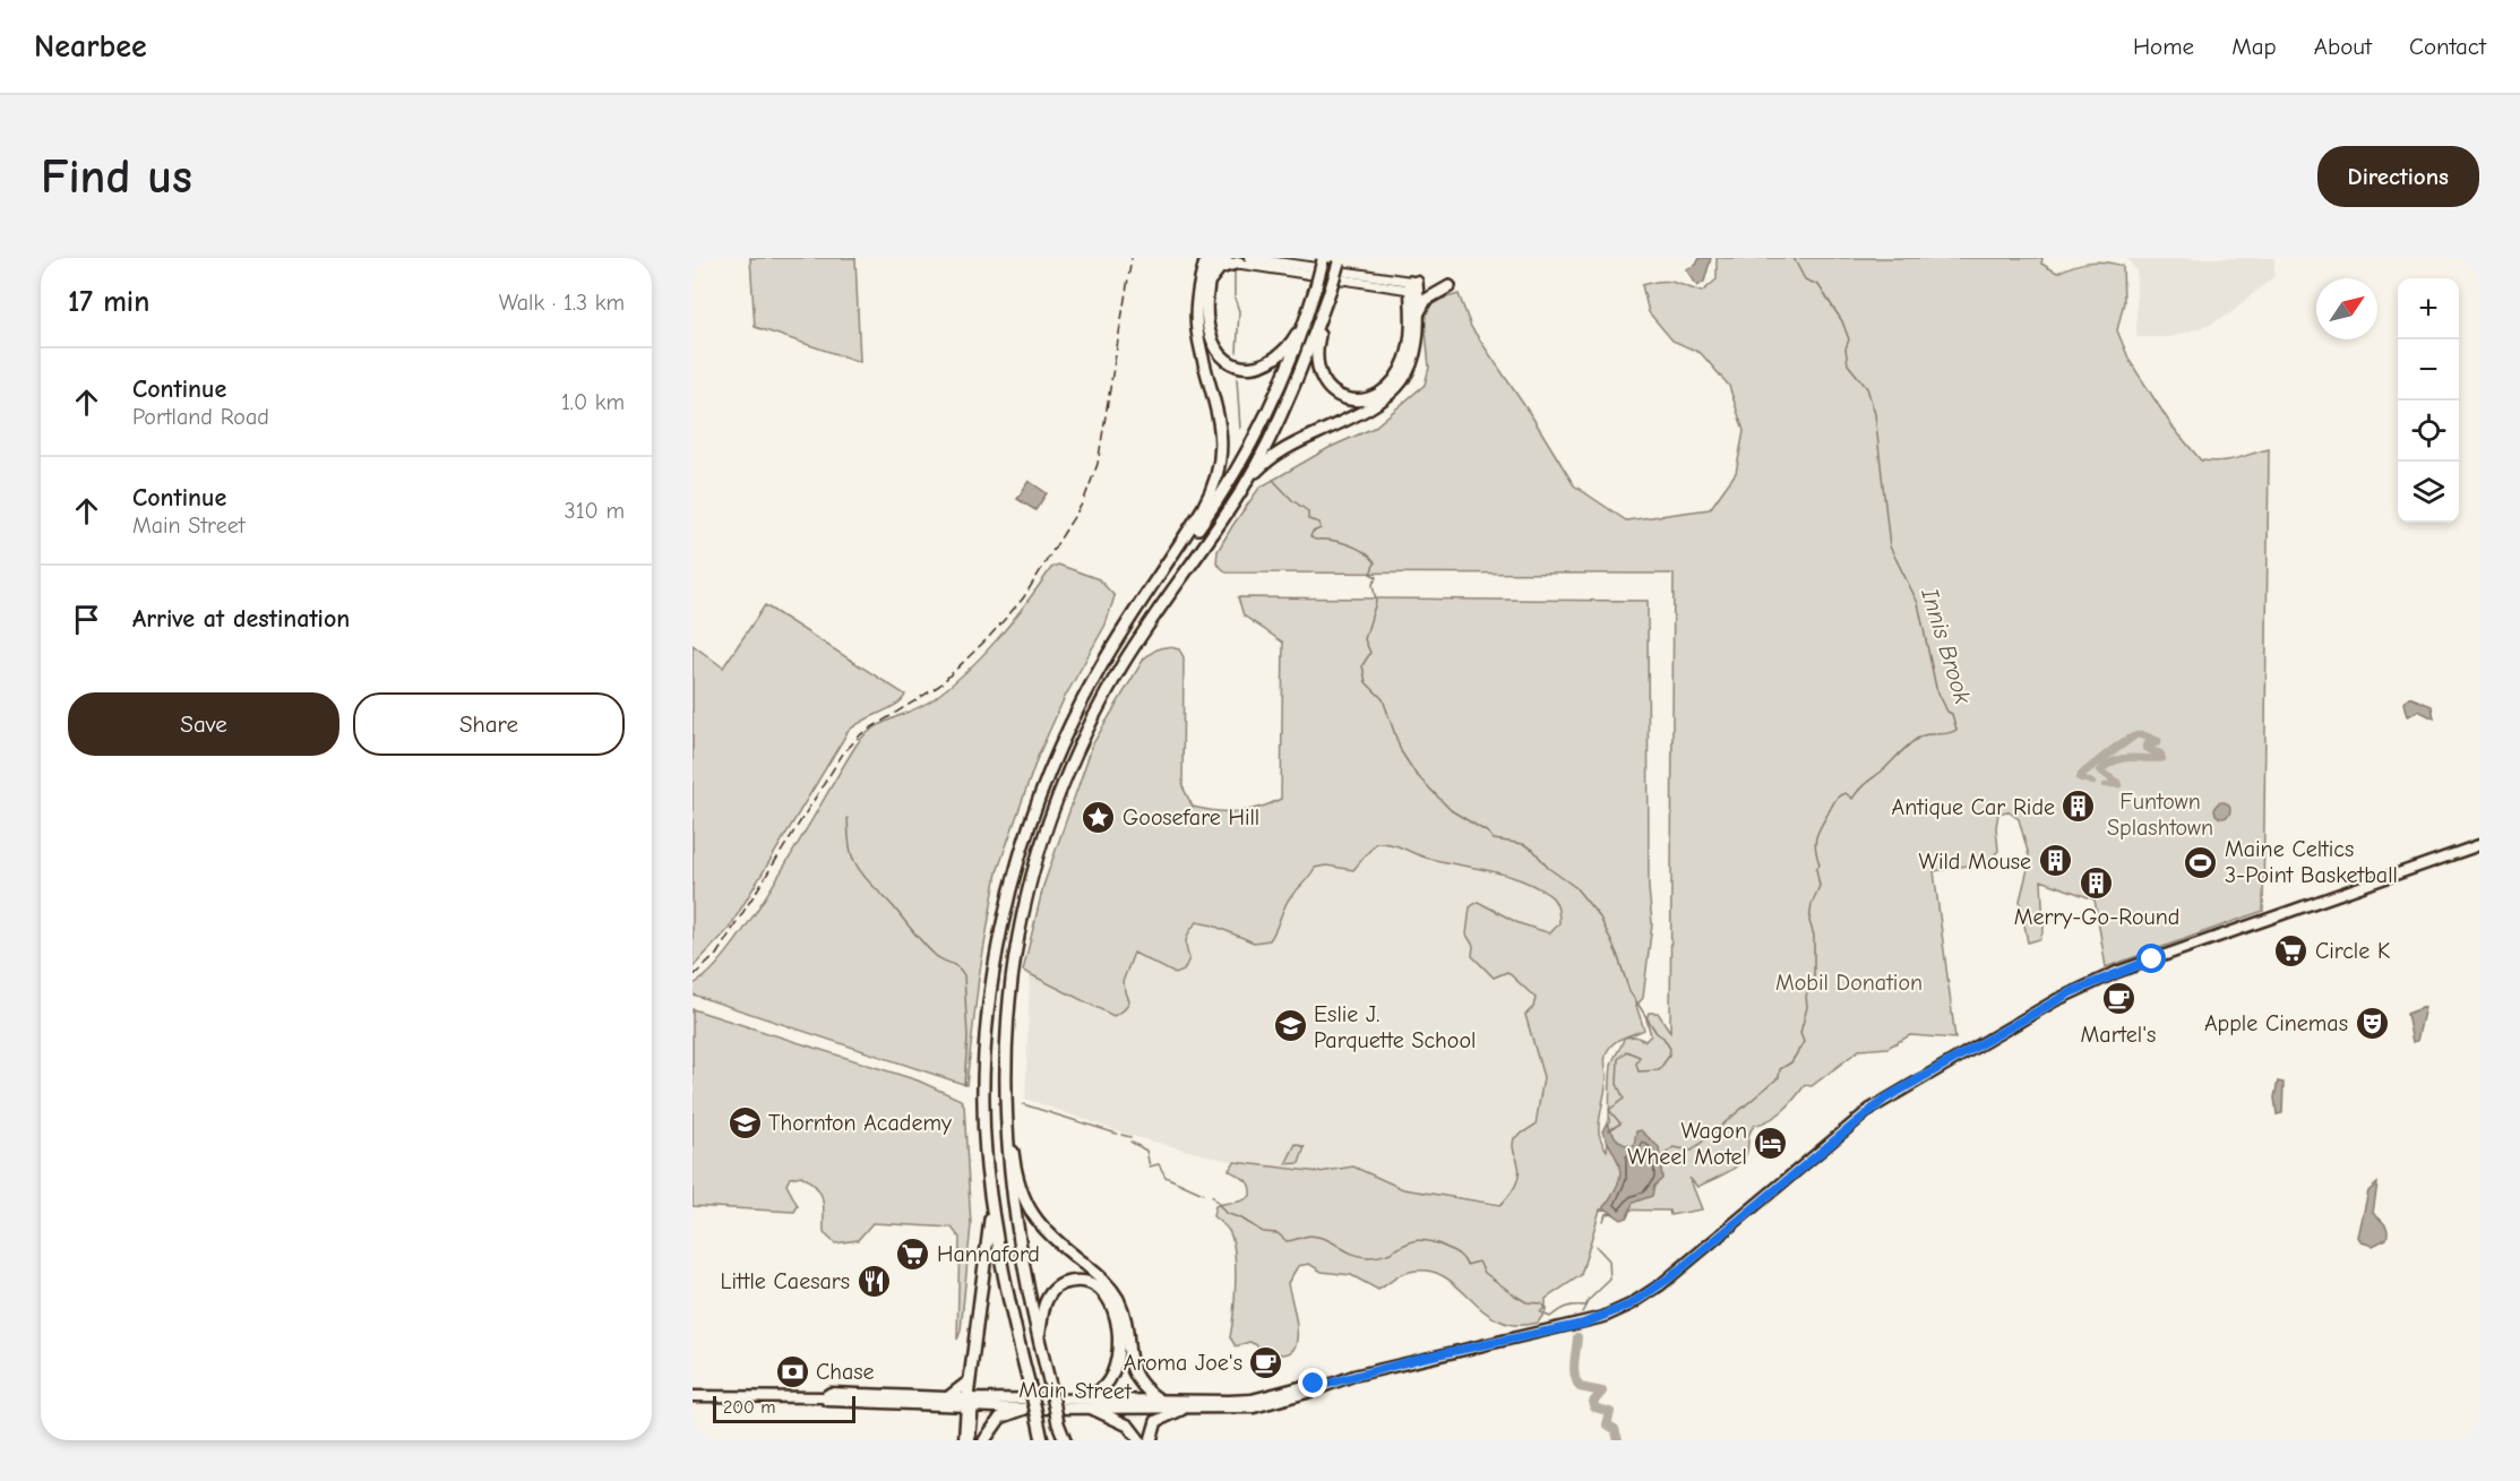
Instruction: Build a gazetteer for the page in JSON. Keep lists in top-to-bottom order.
{
  "streets": {
    "main road": ["Main Street"]
  },
  "water": ["Innis Brook"],
  "parks": ["Funtown Splashtown", "Mobil Donation"],
  "places": {
    "building": ["Antique Car Ride", "Wild Mouse", "Merry-Go-Round"],
    "place": ["Goosefare Hill"],
    "sports": ["Maine Celtics 3-Point Basketball"],
    "supermarket": ["Circle K", "Hannaford"],
    "cafe": ["Martel's", "Aroma Joe's"],
    "theatre": ["Apple Cinemas"],
    "school or university": ["Eslie J. Parquette School", "Thornton Academy"],
    "hotel": ["Wagon Wheel Motel"],
    "restaurant": ["Little Caesars"],
    "bank": ["Chase"]
  },
  "scale_bar": "200 m",
  "north": "top right",
  "page": {
    "header": "Nearbee",
    "nav": [
      "Home",
      "Map",
      "About",
      "Contact"
    ],
    "buttons": [
      "Directions",
      ["Save", "Share"]
    ],
    "title": "Find us",
    "heading": ["17 min", "Walk · 1.3 km"],
    "map_buttons": ["+", "−"],
    "list": [
      ["Continue", "Portland Road", "1.0 km"],
      ["Continue", "Main Street", "310 m"],
      "Arrive at destination"
    ],
    "scale": "200 m"
  }
}
